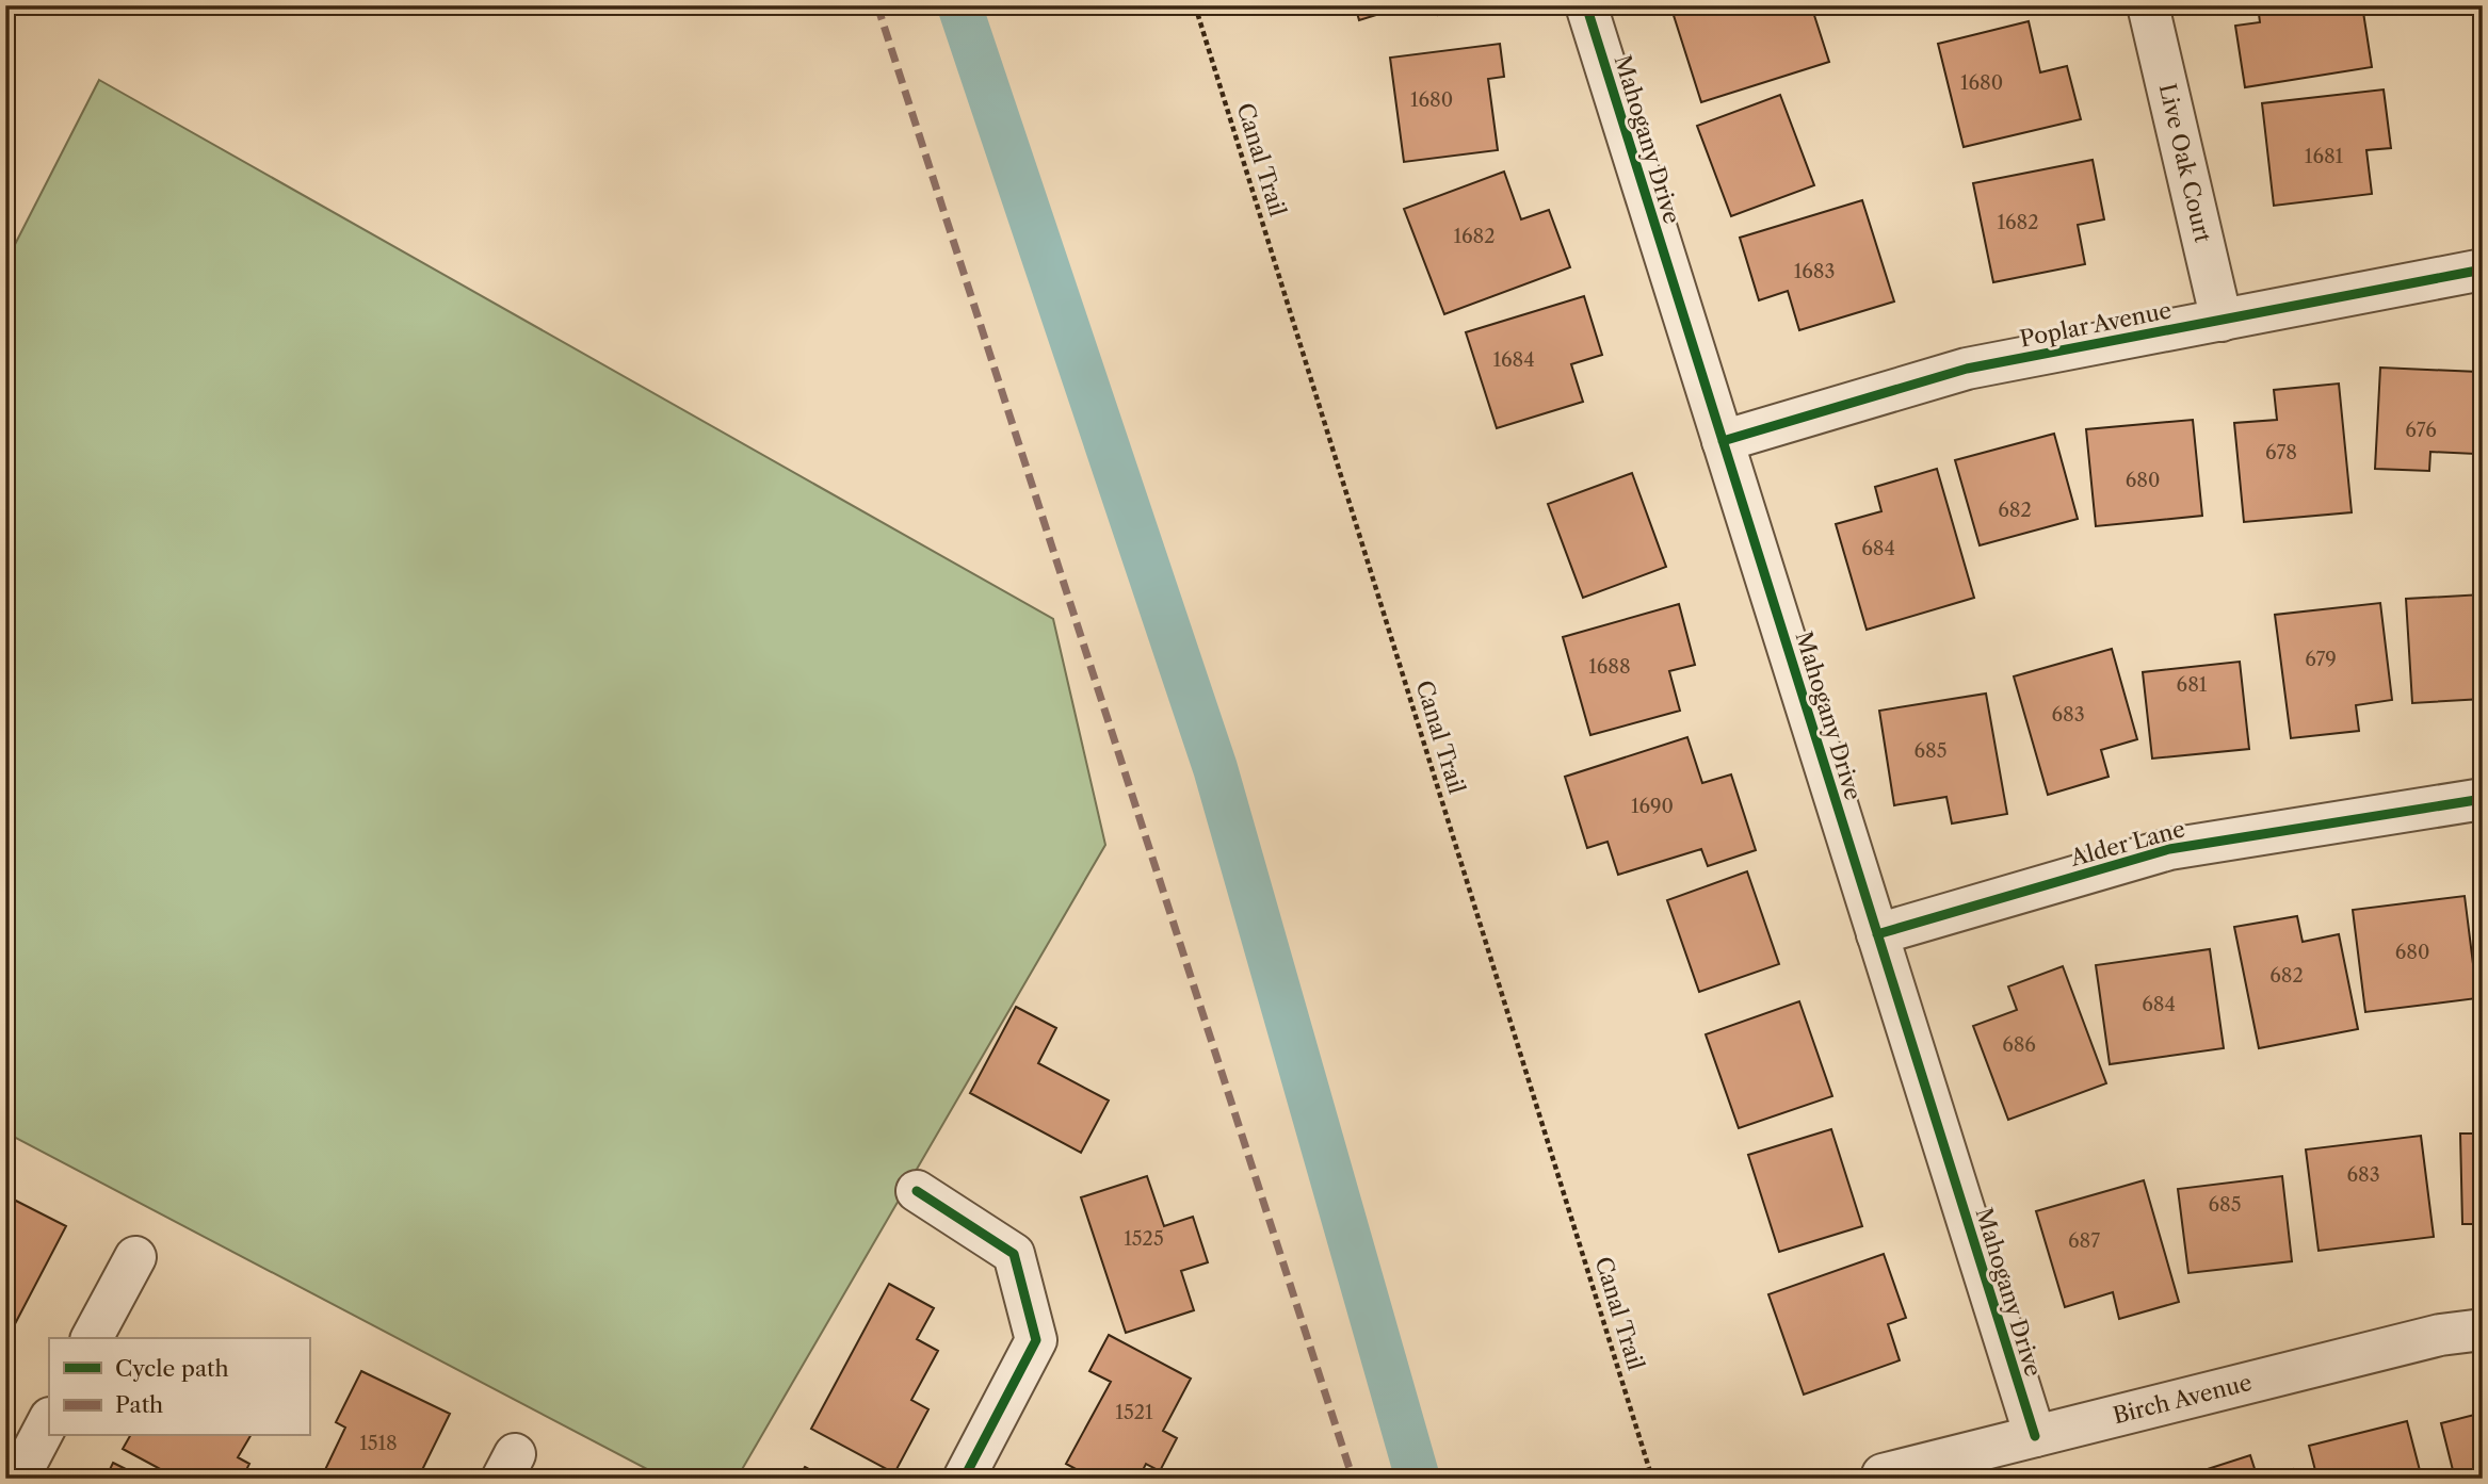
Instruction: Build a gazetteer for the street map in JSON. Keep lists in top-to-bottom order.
{
  "streets": {
    "street": [
      "Mahogany Drive",
      "Live Oak Court",
      "Poplar Avenue",
      "Alder Lane",
      "Birch Avenue"
    ],
    "path": ["Canal Trail"]
  },
  "crossings": [
    ["Mahogany Drive", "Poplar Avenue"],
    ["Mahogany Drive", "Alder Lane"],
    ["Mahogany Drive", "Birch Avenue"],
    ["Live Oak Court", "Poplar Avenue"]
  ],
  "house_numbers": [
    "1680",
    "1680",
    "1681",
    "1682",
    "1682",
    "1683",
    "1684",
    "676",
    "678",
    "680",
    "682",
    "684",
    "679",
    "1688",
    "681",
    "683",
    "685",
    "1690",
    "680",
    "682",
    "684",
    "686",
    "683",
    "685",
    "1525",
    "687",
    "1521",
    "1518"
  ],
  "legend": ["Cycle path", "Path"]
}
